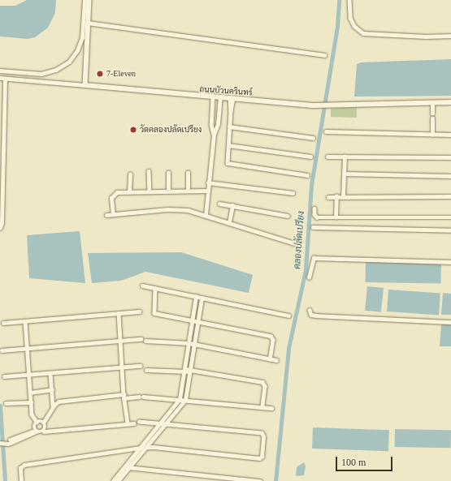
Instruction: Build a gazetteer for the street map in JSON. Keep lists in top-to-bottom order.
{
  "streets": {
    "street": ["ถนนบัวนครินทร์"]
  },
  "water": ["คลองปลัดเปรียง"],
  "places": ["7-Eleven", "วัดคลองปลัดเปรียง"],
  "scale_bar": "100 m"
}
